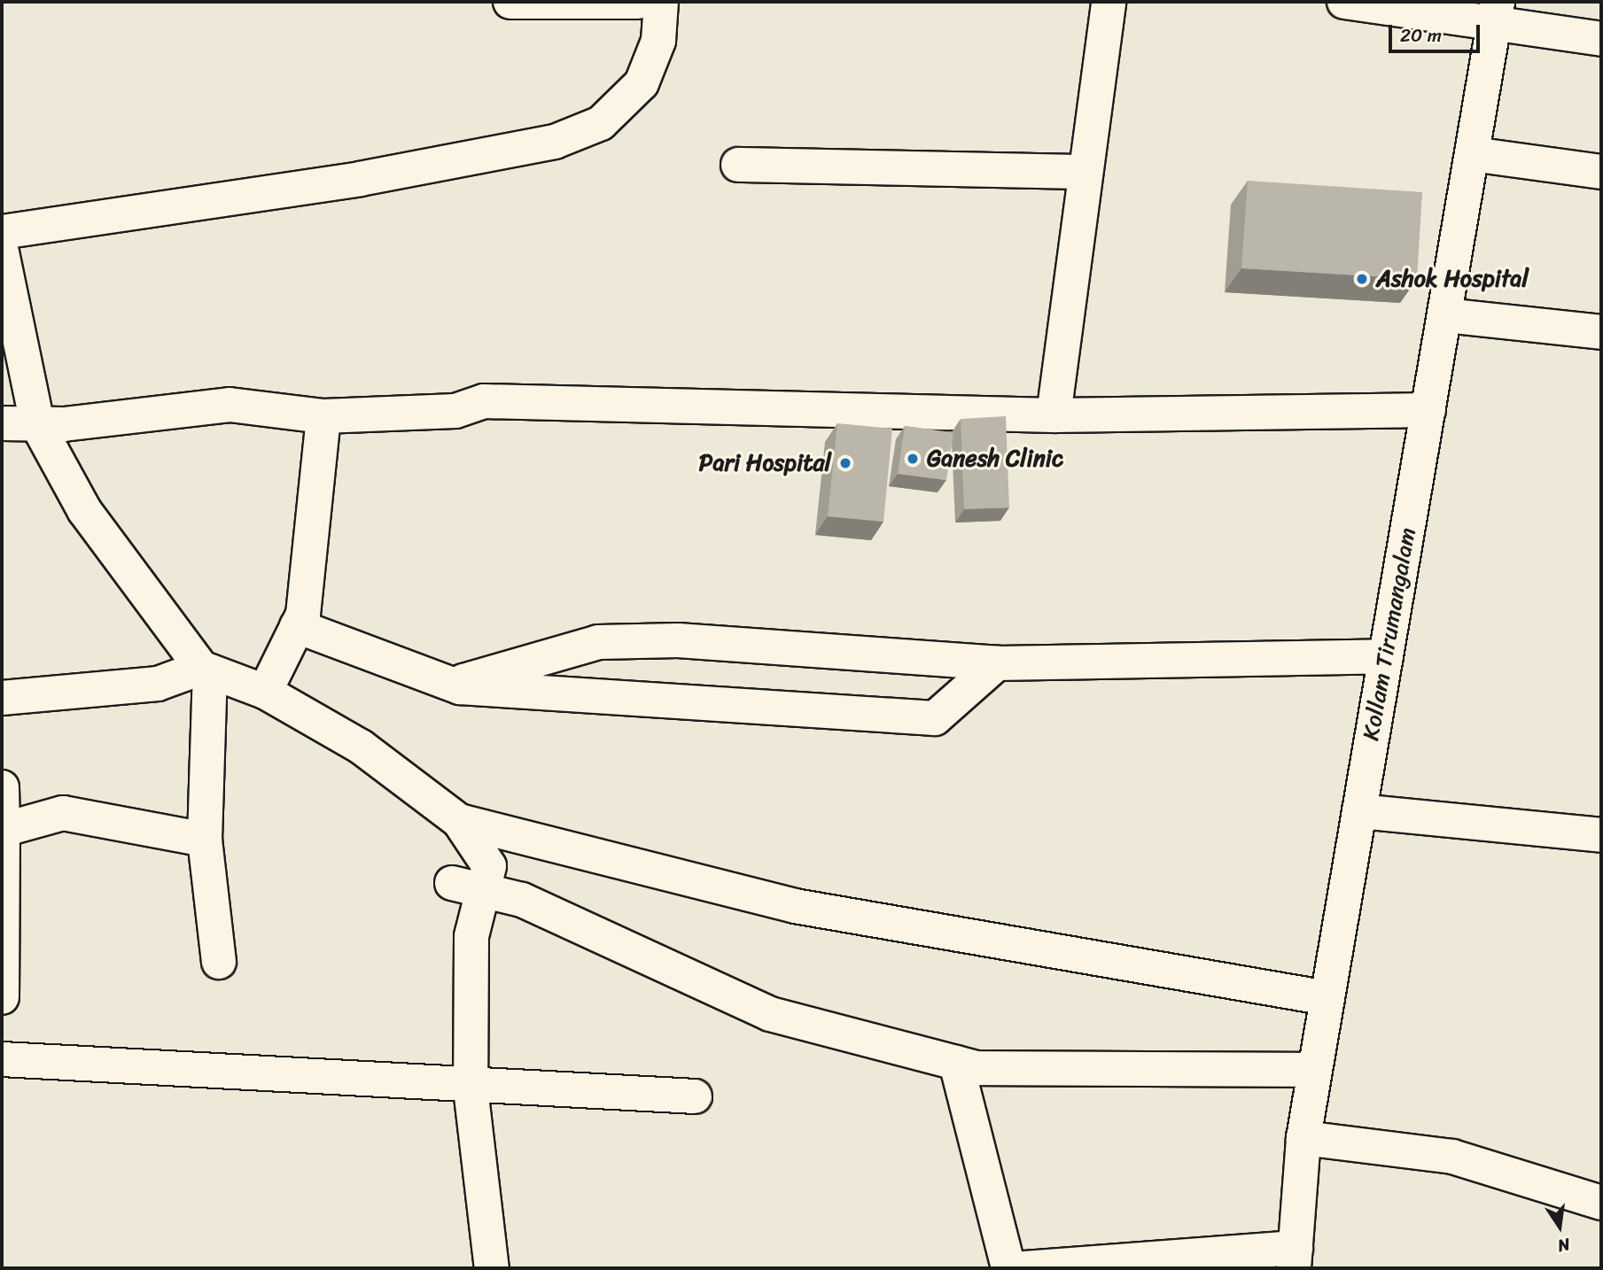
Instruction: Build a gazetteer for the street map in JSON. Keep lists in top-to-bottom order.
{
  "streets": {
    "main road": ["Kollam Tirumangalam"]
  },
  "places": ["Ashok Hospital", "Ganesh Clinic", "Pari Hospital"],
  "scale_bar": "20 m",
  "north": "bottom"
}
